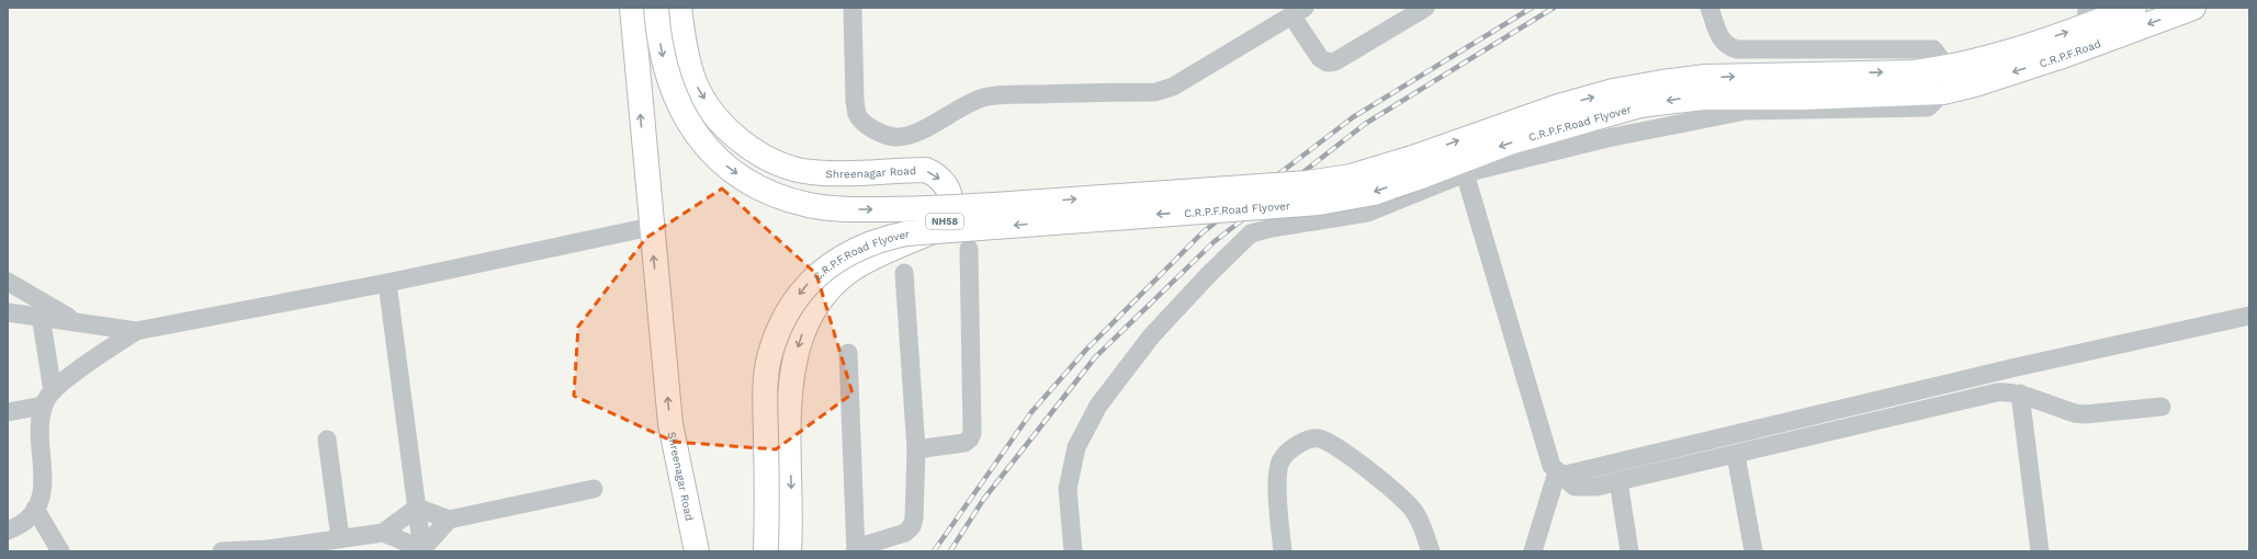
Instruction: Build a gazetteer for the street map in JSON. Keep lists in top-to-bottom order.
{
  "streets": {
    "main road": [
      "C.R.P.F.Road",
      "C.R.P.F.Road Flyover",
      "Shreenagar Road",
      "NH58"
    ]
  },
  "crossings": [
    ["C.R.P.F.Road", "C.R.P.F.Road Flyover"]
  ]
}
